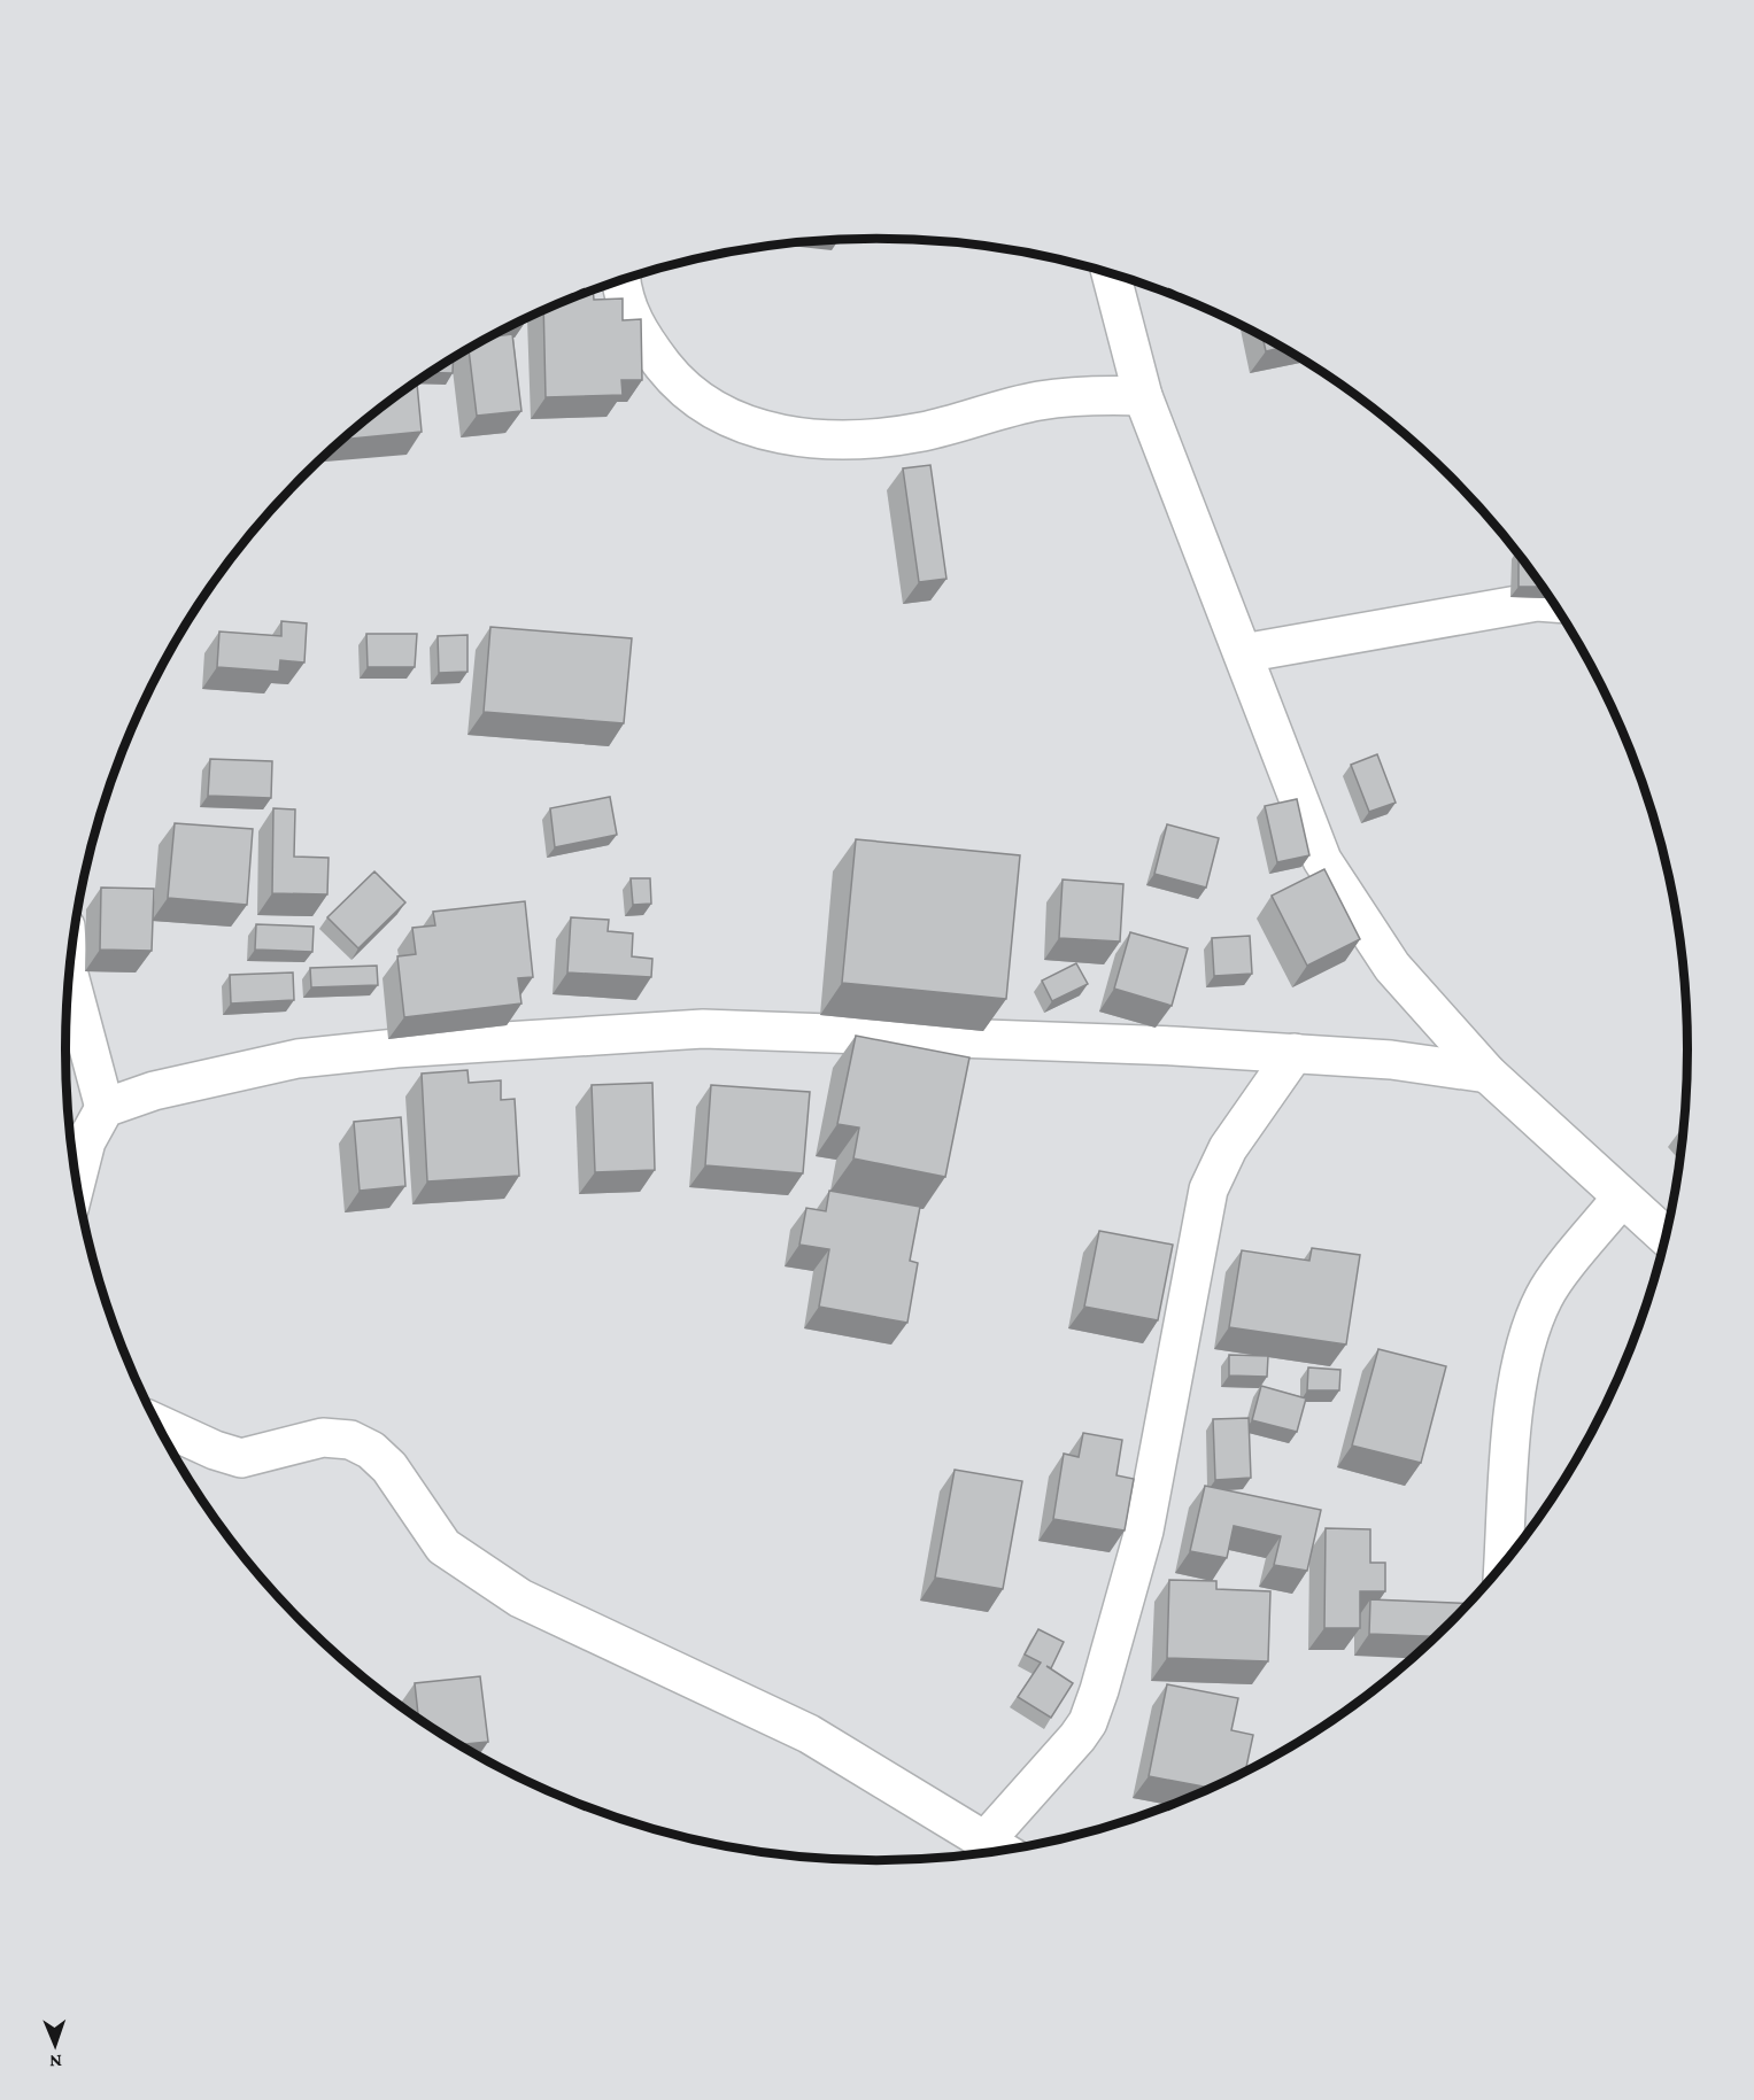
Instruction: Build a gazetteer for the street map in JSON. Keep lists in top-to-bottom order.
{
  "north": "bottom"
}
